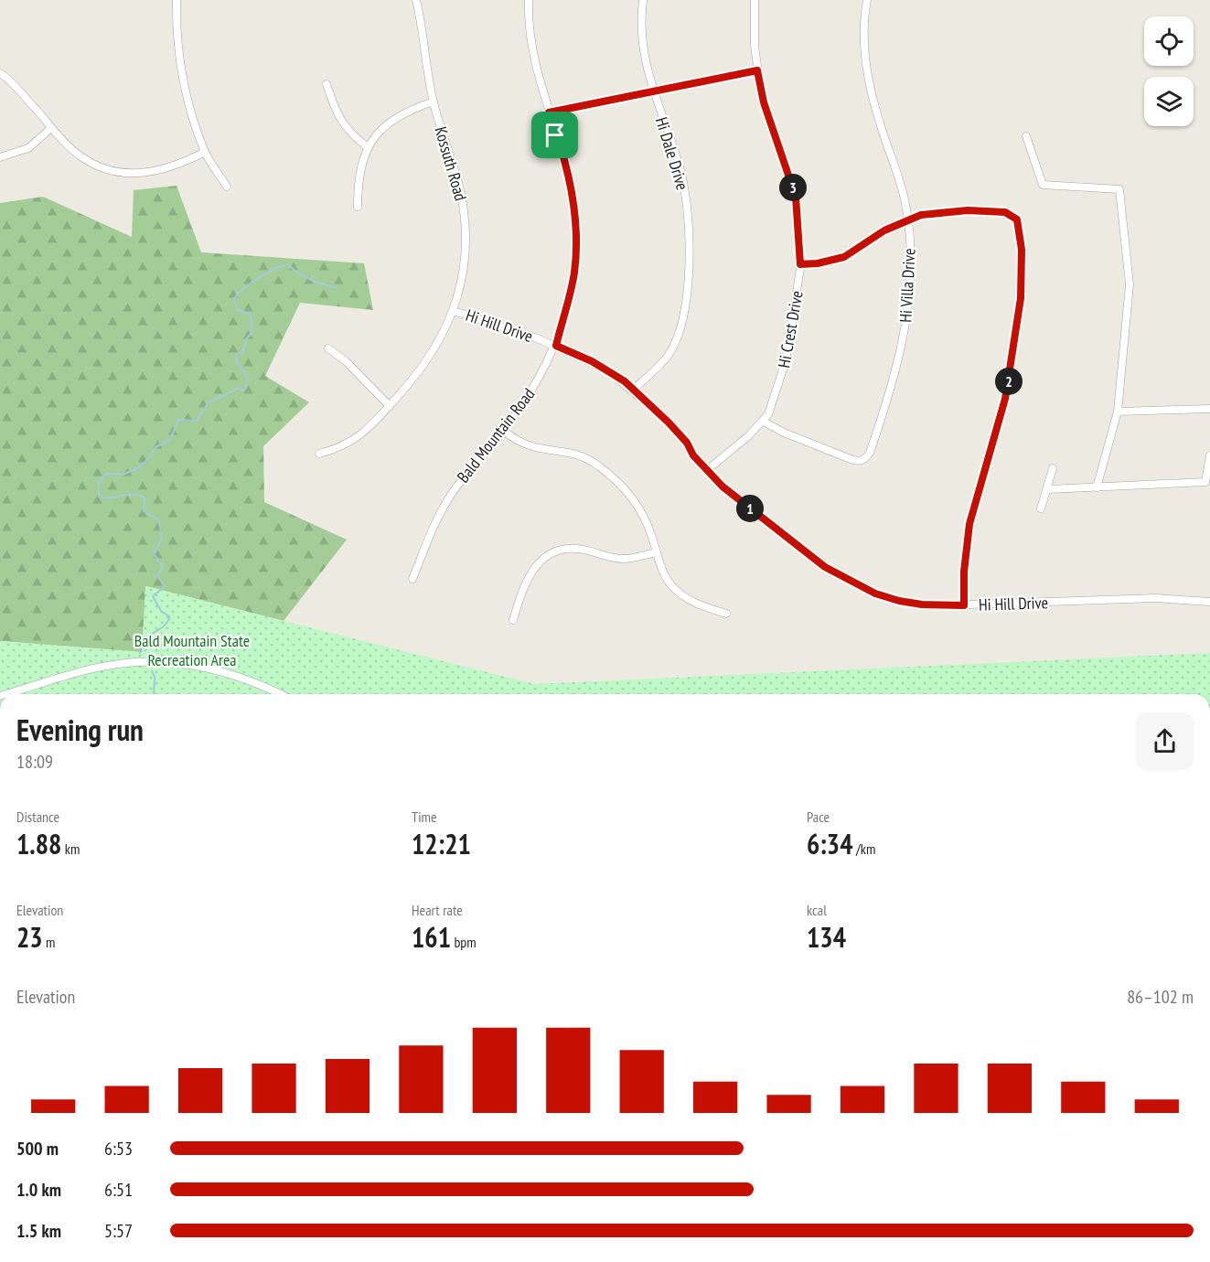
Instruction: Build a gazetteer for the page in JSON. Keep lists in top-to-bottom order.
{
  "streets": {
    "street": [
      "Hi Dale Drive",
      "Kossuth Road",
      "Hi Villa Drive",
      "Hi Hill Drive",
      "Hi Crest Drive",
      "Bald Mountain Road"
    ]
  },
  "crossings": [
    ["Hi Dale Drive", "Hi Hill Drive"],
    ["Kossuth Road", "Hi Hill Drive"],
    ["Hi Villa Drive", "Hi Crest Drive"],
    ["Hi Hill Drive", "Hi Crest Drive"],
    ["Hi Hill Drive", "Bald Mountain Road"]
  ],
  "parks": ["Bald Mountain State Recreation Area"],
  "page": {
    "pins": ["3", "2", "1"],
    "heading": ["Evening run", "18:09"],
    "stats": [
      ["Distance", "1.88 km"],
      ["Time", "12:21"],
      ["Pace", "6:34 /km"],
      ["Elevation", "23 m"],
      ["Heart rate", "161 bpm"],
      ["kcal", "134"]
    ],
    "chart": ["Elevation", "86–102 m"],
    "list": [
      {
        "name": "500 m",
        "note": "6:53"
      },
      {
        "name": "1.0 km",
        "note": "6:51"
      },
      {
        "name": "1.5 km",
        "note": "5:57"
      }
    ]
  }
}
